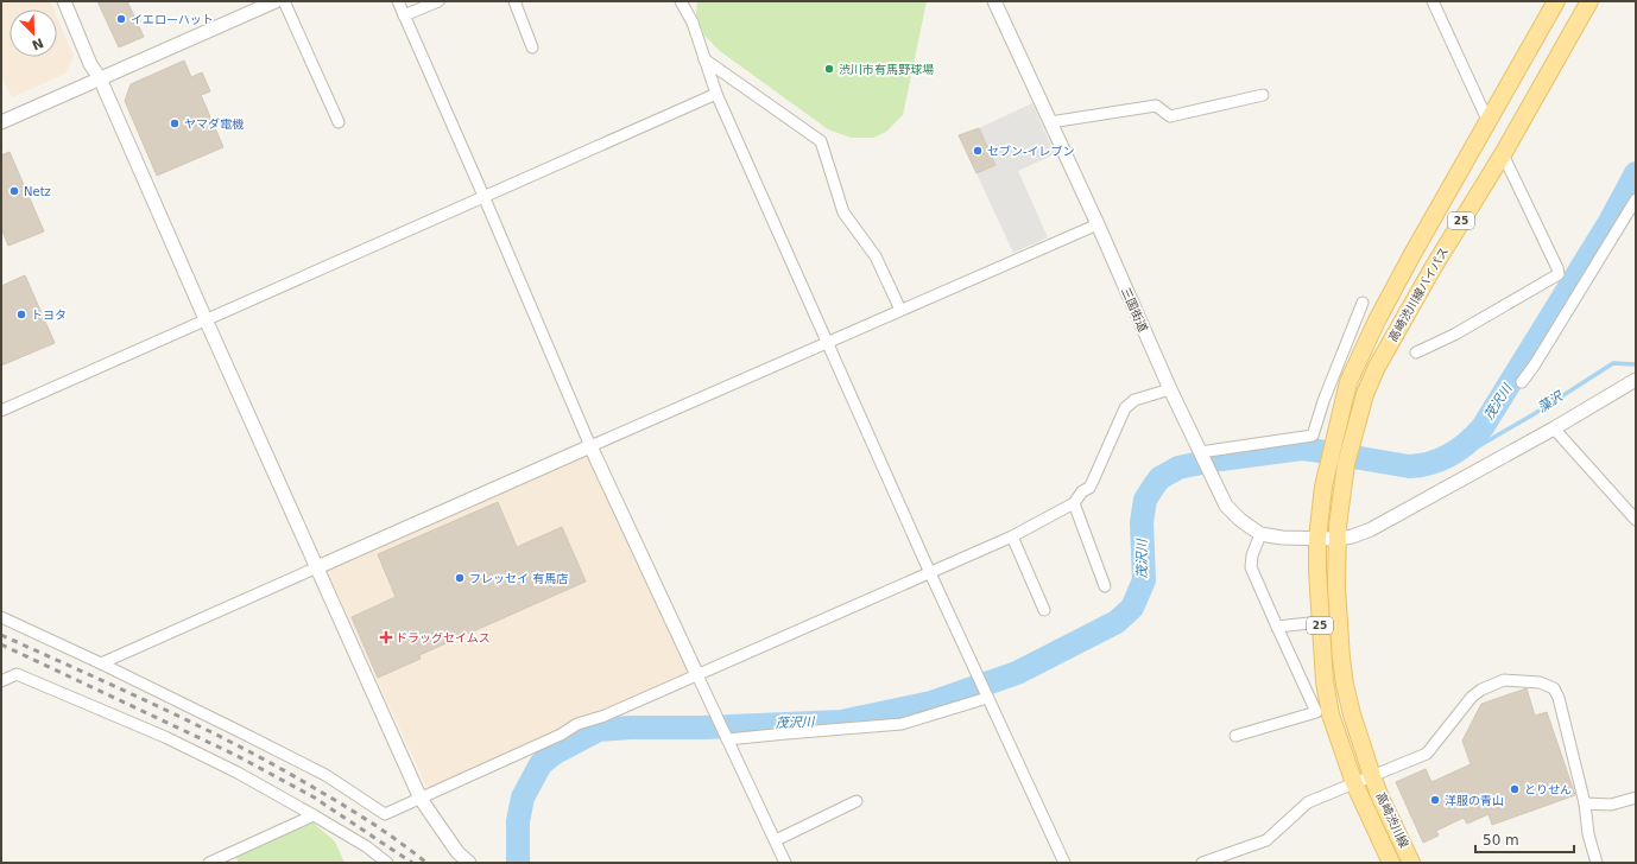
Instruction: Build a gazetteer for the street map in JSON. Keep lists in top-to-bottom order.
{
  "streets": {
    "main road": ["25", "高崎渋川線バイパス", "高崎渋川線"],
    "street": ["三国街道"]
  },
  "crossings": [
    ["25", "高崎渋川線バイパス"],
    ["25", "三国街道"],
    ["25", "高崎渋川線"],
    ["高崎渋川線バイパス", "三国街道"]
  ],
  "water": ["茂沢川", "藻沢"],
  "places": {
    "other": [
      "イエローハット",
      "渋川市有馬野球場",
      "ヤマダ電機",
      "セブン-イレブン",
      "Netz",
      "トヨタ",
      "フレッセイ 有馬店",
      "とりせん",
      "洋服の青山"
    ],
    "health": ["ドラッグセイムス"]
  },
  "scale_bar": "50 m",
  "north": "bottom right"
}
